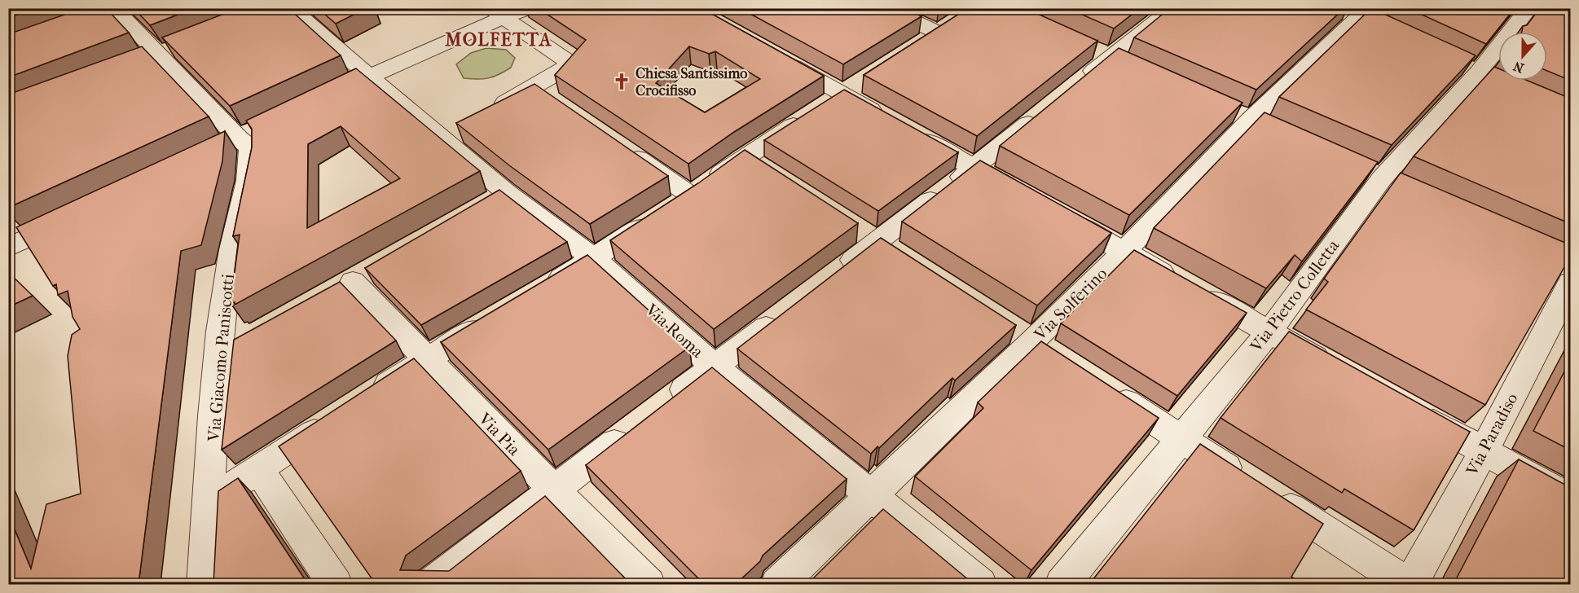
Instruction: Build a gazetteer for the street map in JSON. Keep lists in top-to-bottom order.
{
  "streets": {
    "street": [
      "Via Pietro Colletta",
      "Via Solferino",
      "Via Roma",
      "Via Giacomo Paniscotti",
      "Via Pia",
      "Via Paradiso"
    ]
  },
  "crossings": [
    ["Via Solferino", "Via Roma"]
  ],
  "districts": ["MOLFETTA"],
  "places": {
    "church": ["Chiesa Santissimo Crocifisso"]
  },
  "north": "bottom"
}
